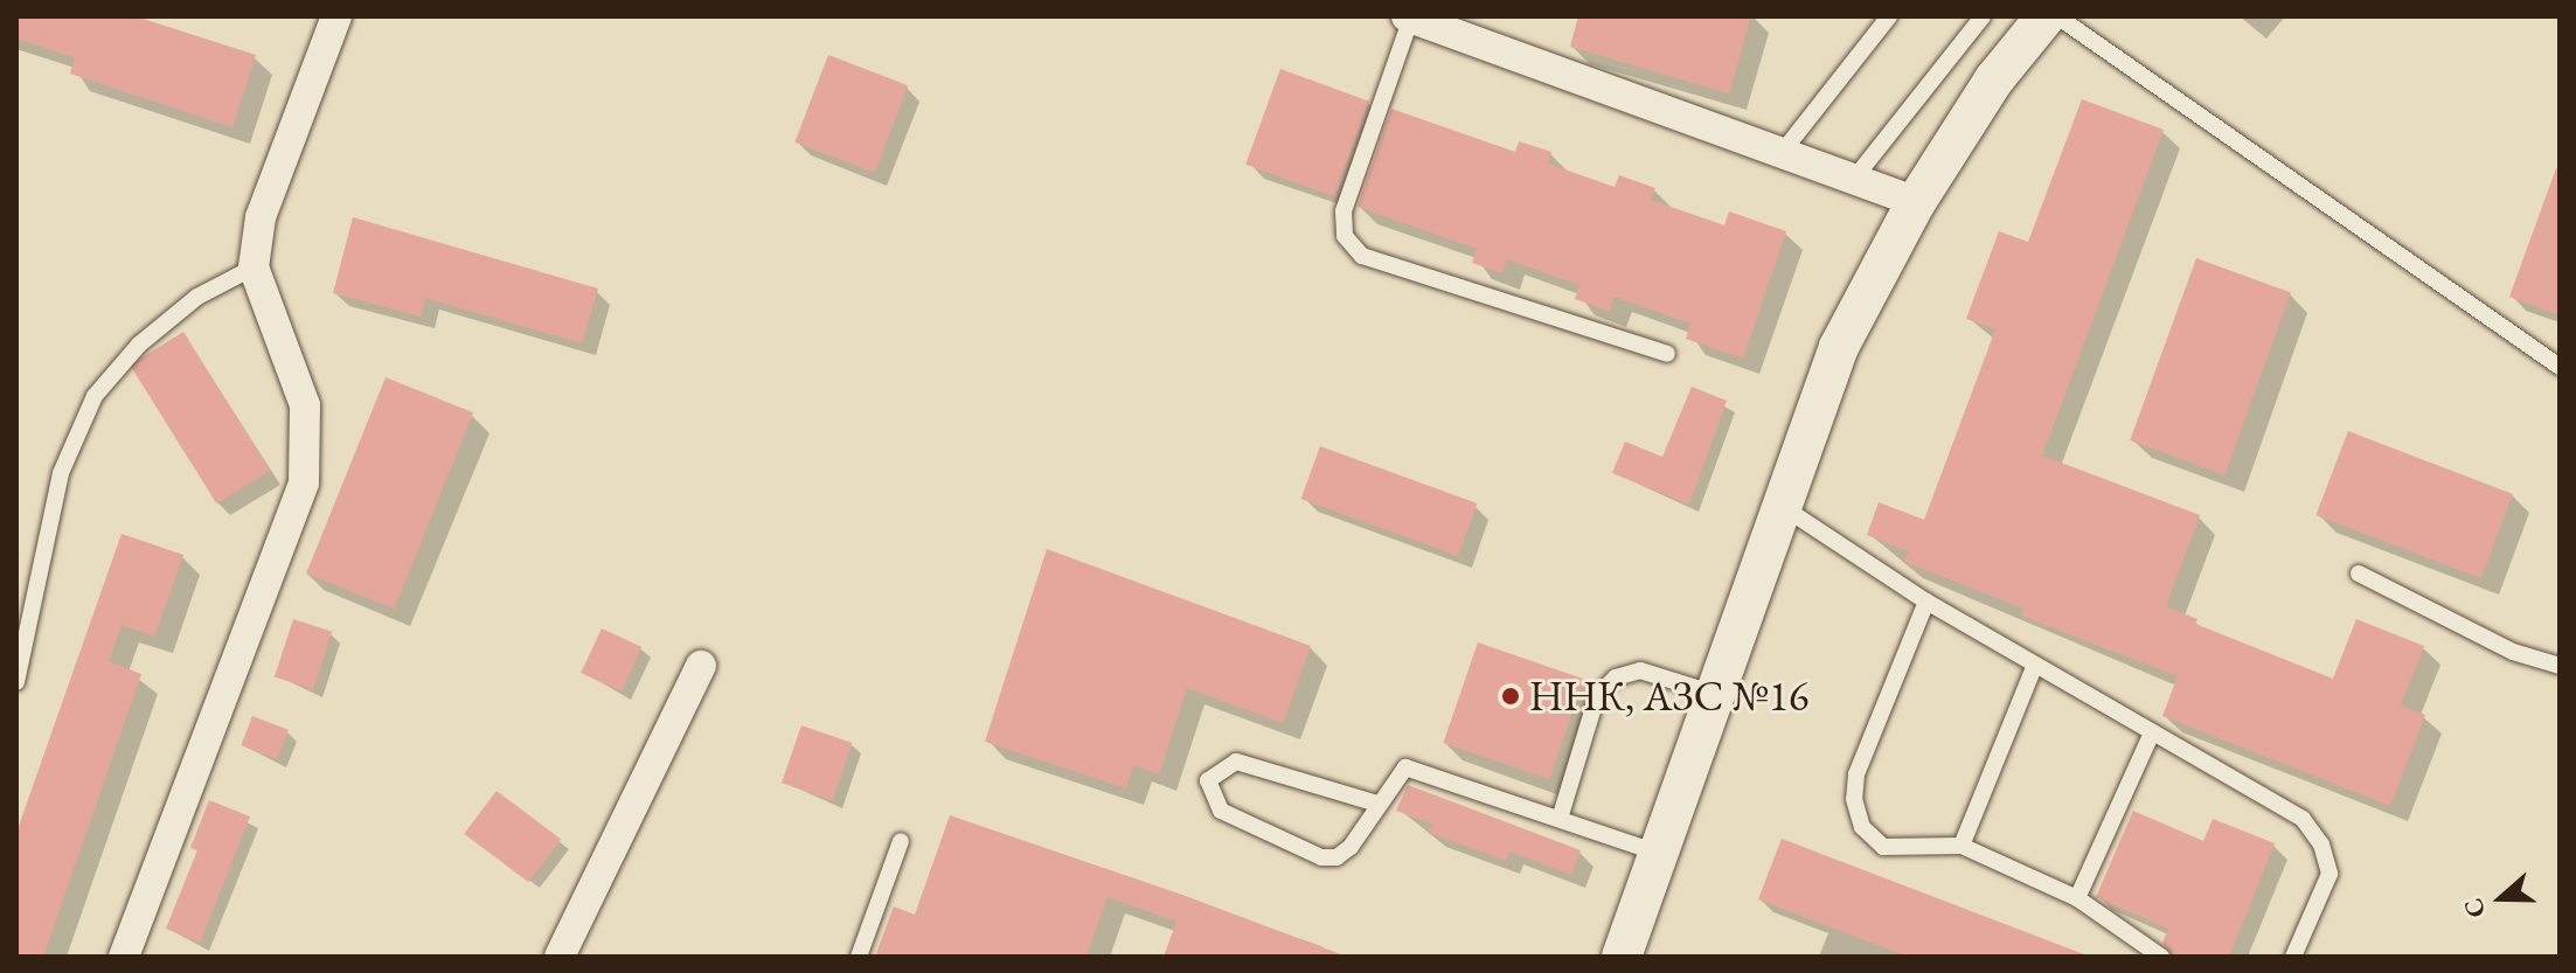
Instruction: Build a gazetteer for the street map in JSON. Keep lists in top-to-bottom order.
{
  "places": ["ННК, АЗС №16"],
  "north": "left"
}
